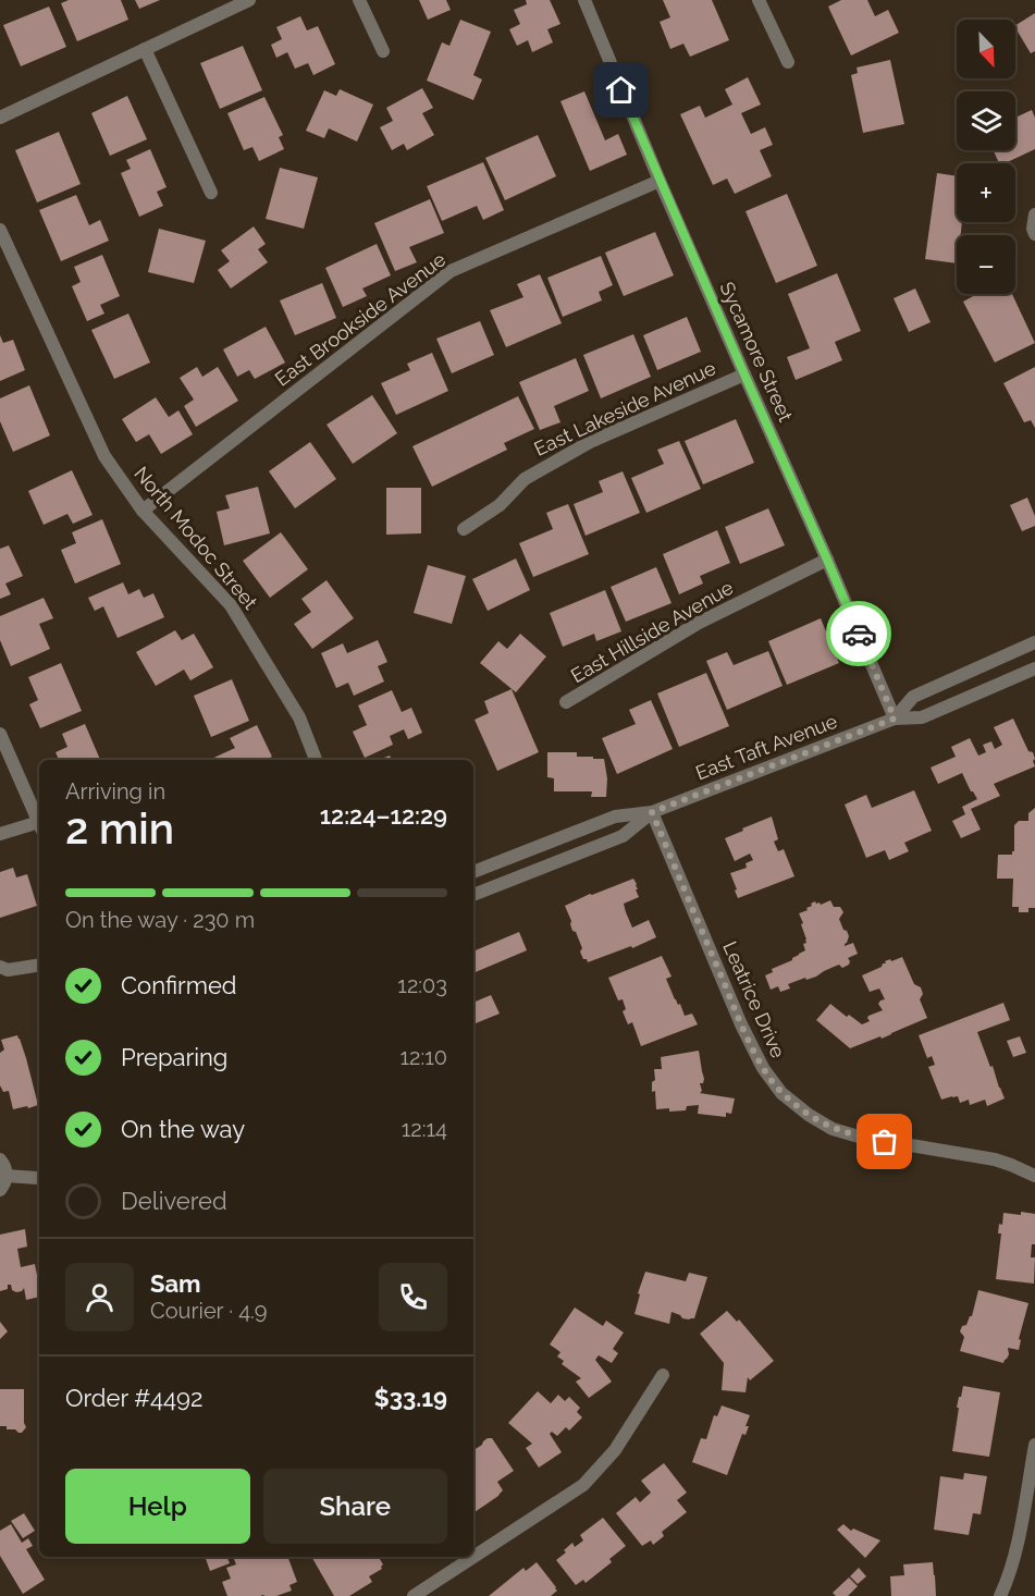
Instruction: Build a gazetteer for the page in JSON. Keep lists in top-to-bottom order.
{
  "streets": {
    "street": [
      "East Brookside Avenue",
      "Sycamore Street",
      "East Lakeside Avenue",
      "North Modoc Street",
      "East Hillside Avenue",
      "East Taft Avenue",
      "Leatrice Drive"
    ]
  },
  "crossings": [
    ["East Brookside Avenue", "Sycamore Street"],
    ["East Brookside Avenue", "North Modoc Street"],
    ["Sycamore Street", "East Lakeside Avenue"],
    ["Sycamore Street", "East Hillside Avenue"],
    ["Sycamore Street", "East Taft Avenue"],
    ["East Taft Avenue", "Leatrice Drive"]
  ],
  "north": "bottom right",
  "page": {
    "map_buttons": ["+", "−"],
    "heading": ["2 min", "Arriving in", "12:24–12:29"],
    "panel": [
      "Sam",
      "Courier · 4.9",
      "Order #4492",
      "$33.19"
    ],
    "bar": "On the way · 230 m",
    "list": [
      ["Confirmed", "12:03"],
      ["Preparing", "12:10"],
      ["On the way", "12:14"],
      "Delivered"
    ],
    "buttons": ["Help", "Share"]
  }
}
